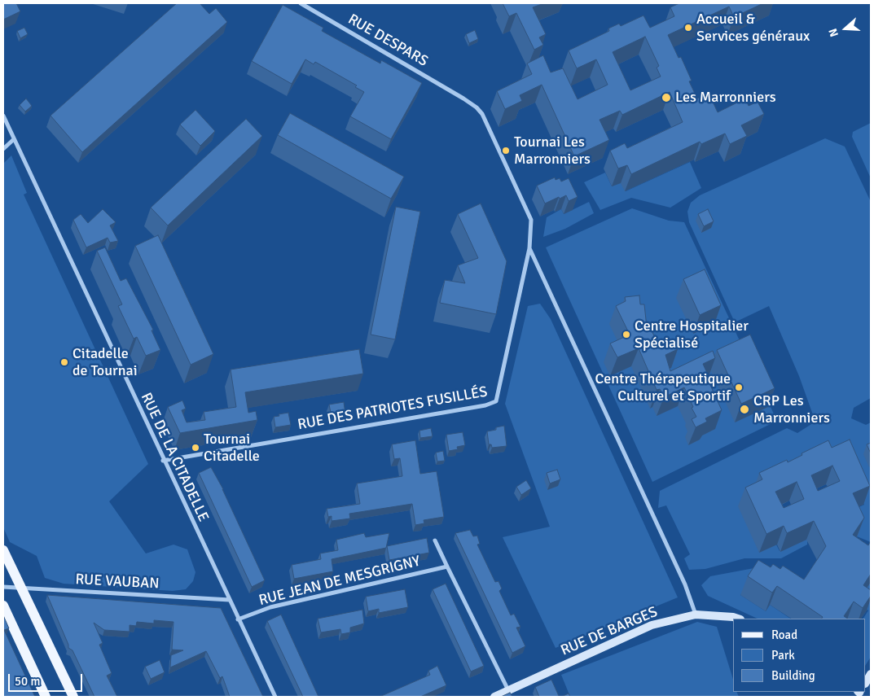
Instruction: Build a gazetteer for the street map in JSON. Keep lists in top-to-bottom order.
{
  "streets": {
    "street": [
      "RUE DESPARS",
      "RUE DES PATRIOTES FUSILLÉS",
      "RUE DE LA CITADELLE",
      "RUE JEAN DE MESGRIGNY",
      "RUE VAUBAN",
      "RUE DE BARGES"
    ]
  },
  "crossings": [
    ["RUE DESPARS", "RUE DES PATRIOTES FUSILLÉS"],
    ["RUE DES PATRIOTES FUSILLÉS", "RUE DE LA CITADELLE"],
    ["RUE DES PATRIOTES FUSILLÉS", "RUE DE BARGES"],
    ["RUE DE LA CITADELLE", "RUE JEAN DE MESGRIGNY"],
    ["RUE DE LA CITADELLE", "RUE VAUBAN"],
    ["RUE JEAN DE MESGRIGNY", "RUE DE BARGES"]
  ],
  "places": [
    "Accueil & Services généraux",
    "Les Marronniers",
    "Tournai Les Marronniers",
    "Centre Hospitalier Spécialisé",
    "Citadelle de Tournai",
    "Centre Thérapeutique Culturel et Sportif",
    "CRP Les Marronniers",
    "Tournai Citadelle"
  ],
  "legend": ["Road", "Park", "Building"],
  "scale_bar": "50 m",
  "north": "left"
}
